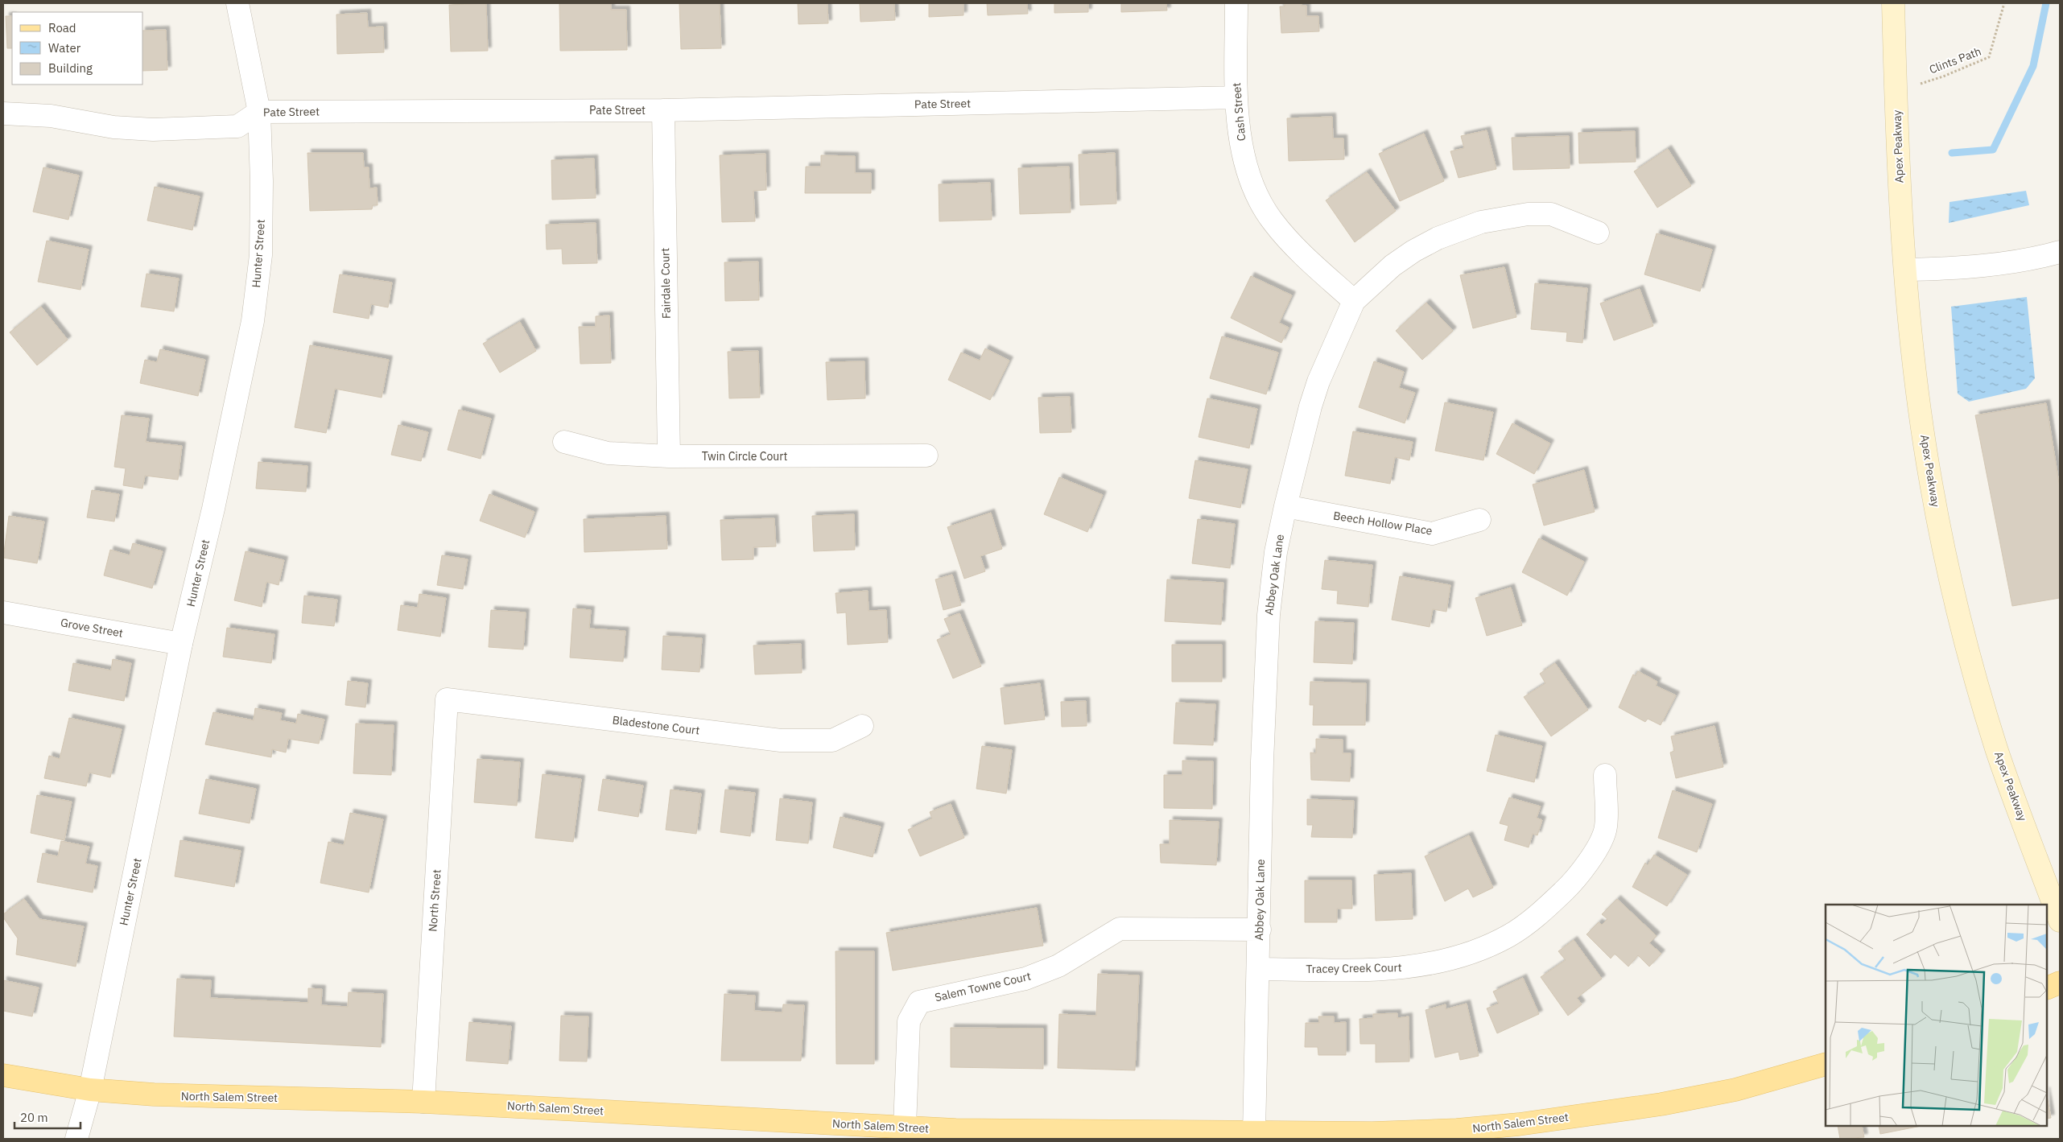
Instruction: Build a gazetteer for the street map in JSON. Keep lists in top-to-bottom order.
{
  "streets": {
    "main road": ["Apex Peakway", "North Salem Street"],
    "street": [
      "Pate Street",
      "Cash Street",
      "Hunter Street",
      "Fairdale Court",
      "Twin Circle Court",
      "Beech Hollow Place",
      "Abbey Oak Lane",
      "Grove Street",
      "Bladestone Court",
      "North Street",
      "Tracey Creek Court",
      "Salem Towne Court"
    ],
    "path": ["Clints Path"]
  },
  "crossings": [
    ["Pate Street", "Cash Street"],
    ["Pate Street", "Hunter Street"],
    ["Pate Street", "Fairdale Court"],
    ["Cash Street", "Abbey Oak Lane"],
    ["Hunter Street", "Grove Street"],
    ["Hunter Street", "North Salem Street"],
    ["Fairdale Court", "Twin Circle Court"],
    ["Beech Hollow Place", "Abbey Oak Lane"],
    ["Abbey Oak Lane", "Tracey Creek Court"],
    ["Abbey Oak Lane", "Salem Towne Court"],
    ["Abbey Oak Lane", "North Salem Street"],
    ["Bladestone Court", "North Street"],
    ["North Street", "North Salem Street"],
    ["Salem Towne Court", "North Salem Street"]
  ],
  "legend": ["Road", "Water", "Building"],
  "scale_bar": "20 m"
}
